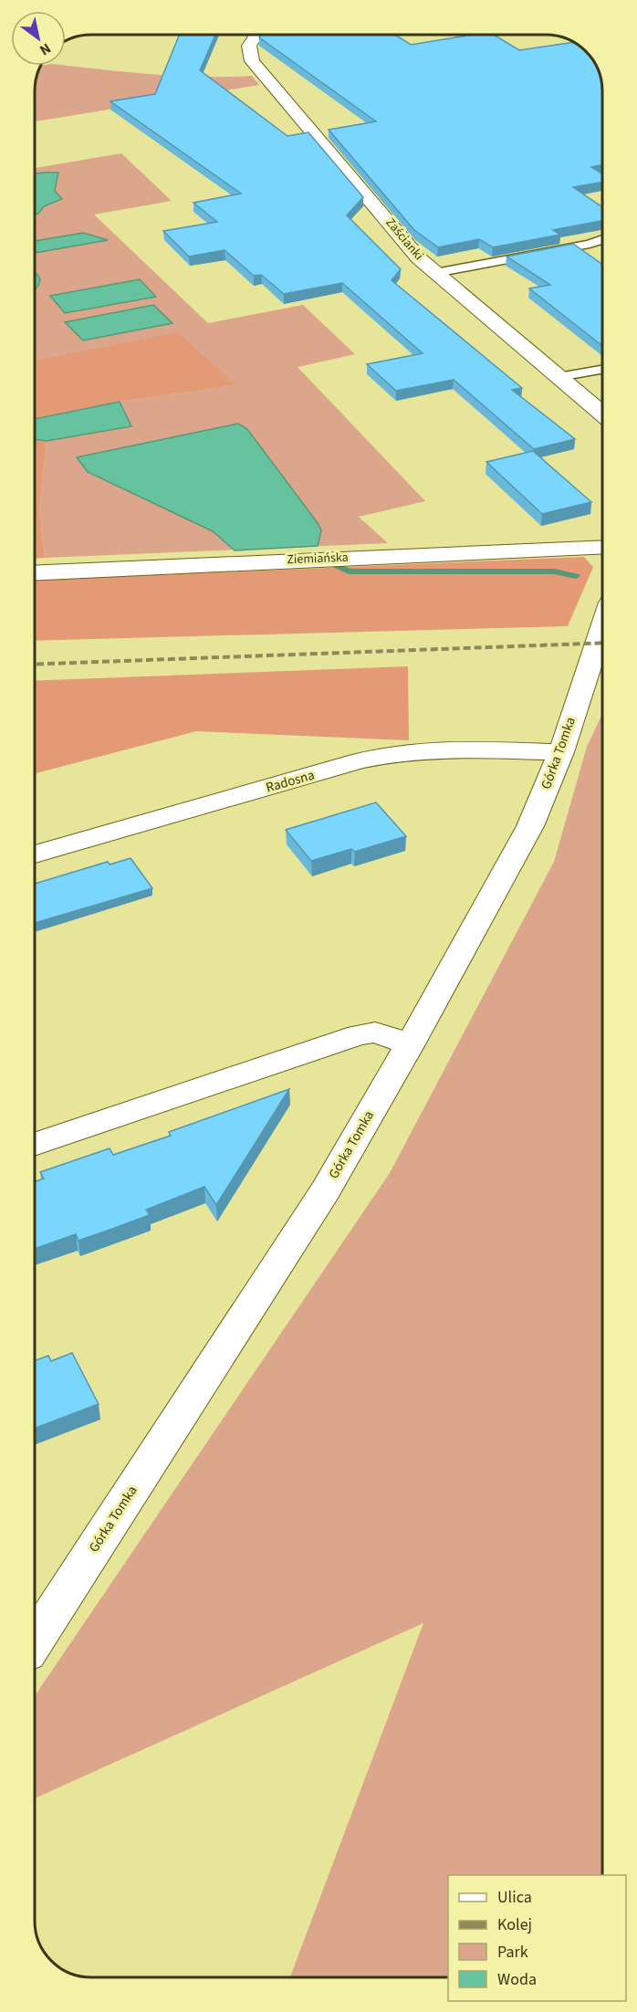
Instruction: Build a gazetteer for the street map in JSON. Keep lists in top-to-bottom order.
{
  "streets": {
    "street": [
      "Zaścianki",
      "Ziemiańska",
      "Górka Tomka",
      "Radosna"
    ]
  },
  "crossings": [
    ["Górka Tomka", "Radosna"]
  ],
  "legend": [
    "Ulica",
    "Kolej",
    "Park",
    "Woda"
  ],
  "north": "bottom right"
}
